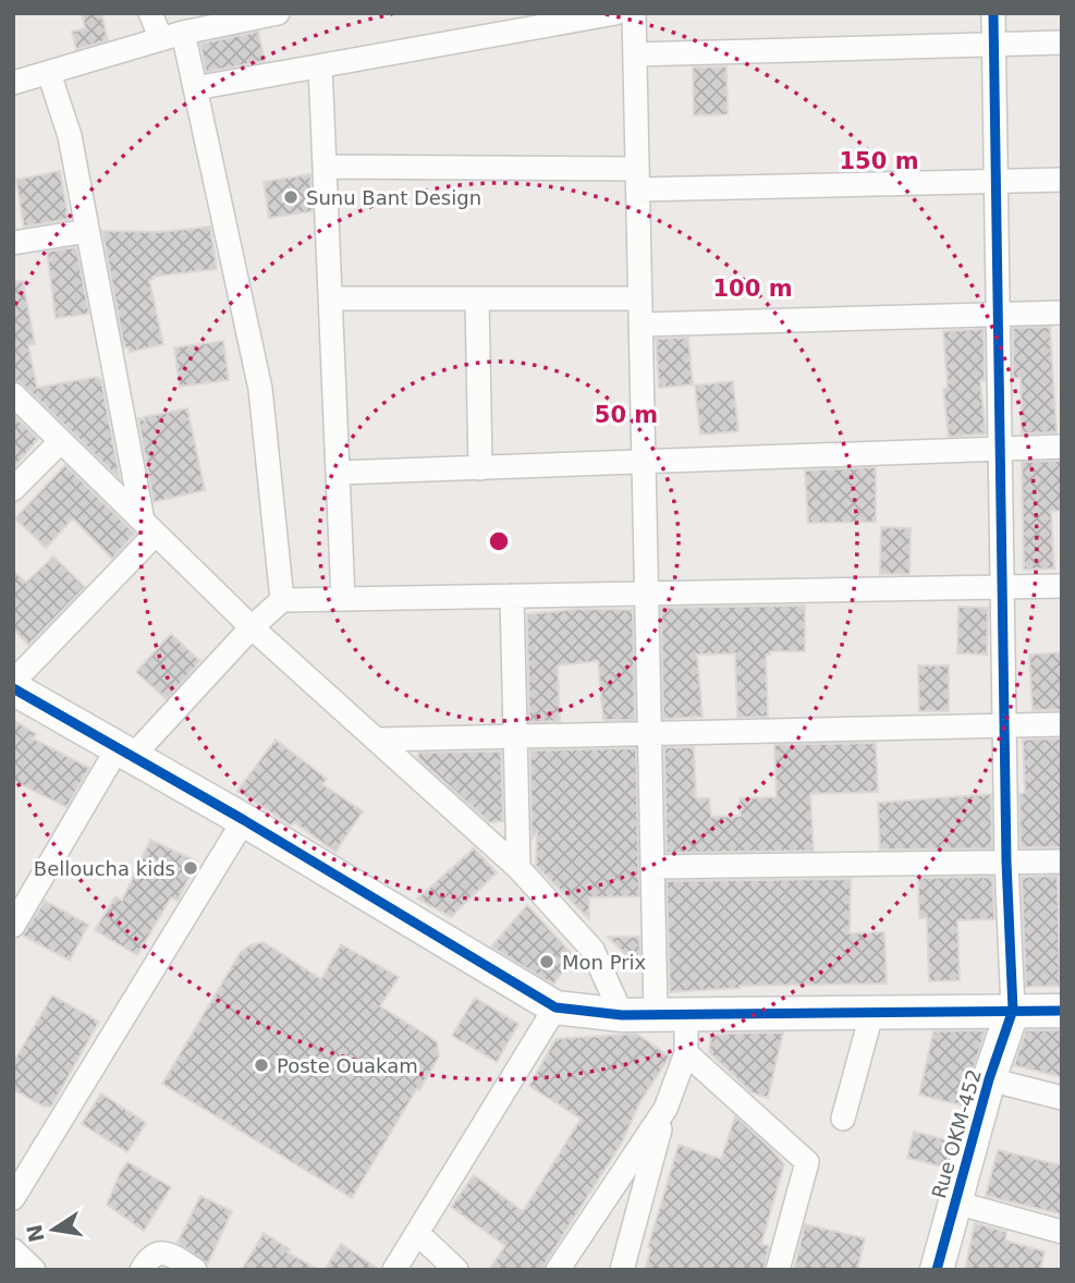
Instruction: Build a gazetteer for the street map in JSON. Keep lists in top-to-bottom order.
{
  "streets": {
    "street": ["Rue OKM-452"]
  },
  "places": [
    "Sunu Bant Design",
    "Belloucha kids",
    "Mon Prix",
    "Poste Ouakam"
  ],
  "north": "left",
  "rings": ["150 m", "100 m", "50 m"]
}
